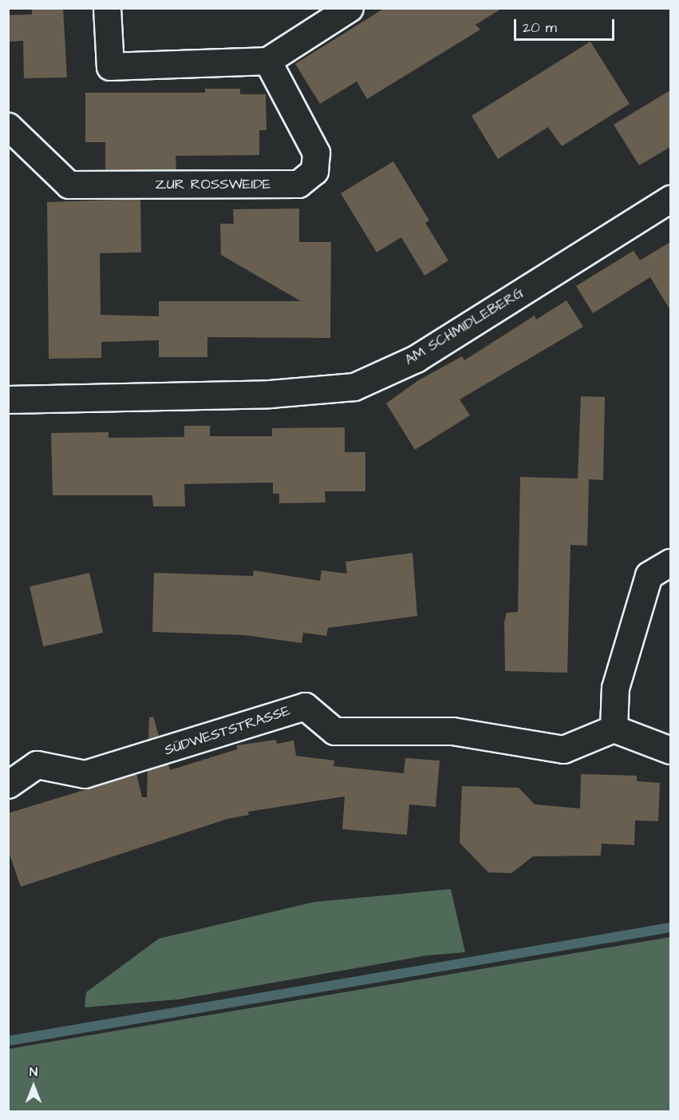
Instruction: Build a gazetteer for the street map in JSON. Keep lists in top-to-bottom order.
{
  "streets": {
    "street": ["ZUR ROSSWEIDE", "AM SCHMIDLEBERG", "SÜDWESTSTRASSE"]
  },
  "scale_bar": "20 m",
  "north": "top"
}
